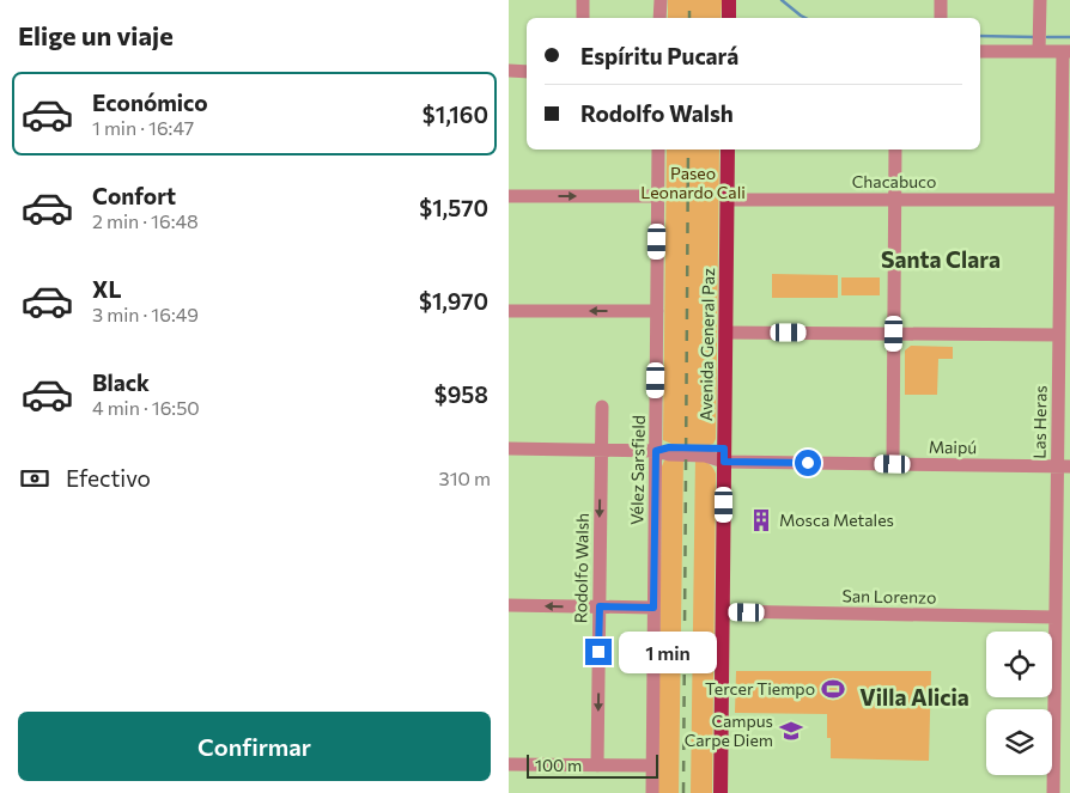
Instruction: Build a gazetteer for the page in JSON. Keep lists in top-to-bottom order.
{
  "streets": {
    "main road": ["Avenida General Paz"],
    "street": [
      "Chacabuco",
      "Las Heras",
      "Maipú",
      "Vélez Sarsfield",
      "Rodolfo Walsh",
      "San Lorenzo"
    ]
  },
  "crossings": [
    ["Chacabuco", "Avenida General Paz"],
    ["Chacabuco", "Las Heras"],
    ["Avenida General Paz", "Maipú"],
    ["Avenida General Paz", "San Lorenzo"],
    ["Las Heras", "Maipú"],
    ["Las Heras", "San Lorenzo"],
    ["Maipú", "Vélez Sarsfield"],
    ["Maipú", "Rodolfo Walsh"]
  ],
  "one_way": ["Rodolfo Walsh"],
  "districts": ["Santa Clara", "Villa Alicia"],
  "parks": ["Paseo Leonardo Cali"],
  "places": {
    "building": ["Mosca Metales"],
    "sports": ["Tercer Tiempo"],
    "school or university": ["Campus Carpe Diem"]
  },
  "scale_bar": "100 m",
  "page": {
    "heading": "Elige un viaje",
    "banner": ["Espíritu Pucará", "Rodolfo Walsh"],
    "list": [
      {
        "name": "Económico",
        "note": "1 min · 16:47",
        "value": "$1,160"
      },
      {
        "name": "Confort",
        "note": "2 min · 16:48",
        "value": "$1,570"
      },
      {
        "name": "XL",
        "note": "3 min · 16:49",
        "value": "$1,970"
      },
      {
        "name": "Black",
        "note": "4 min · 16:50",
        "value": "$958"
      }
    ],
    "pay": ["Efectivo", "310 m"],
    "bubble": "1 min",
    "buttons": "Confirmar",
    "scale": "100 m"
  }
}
